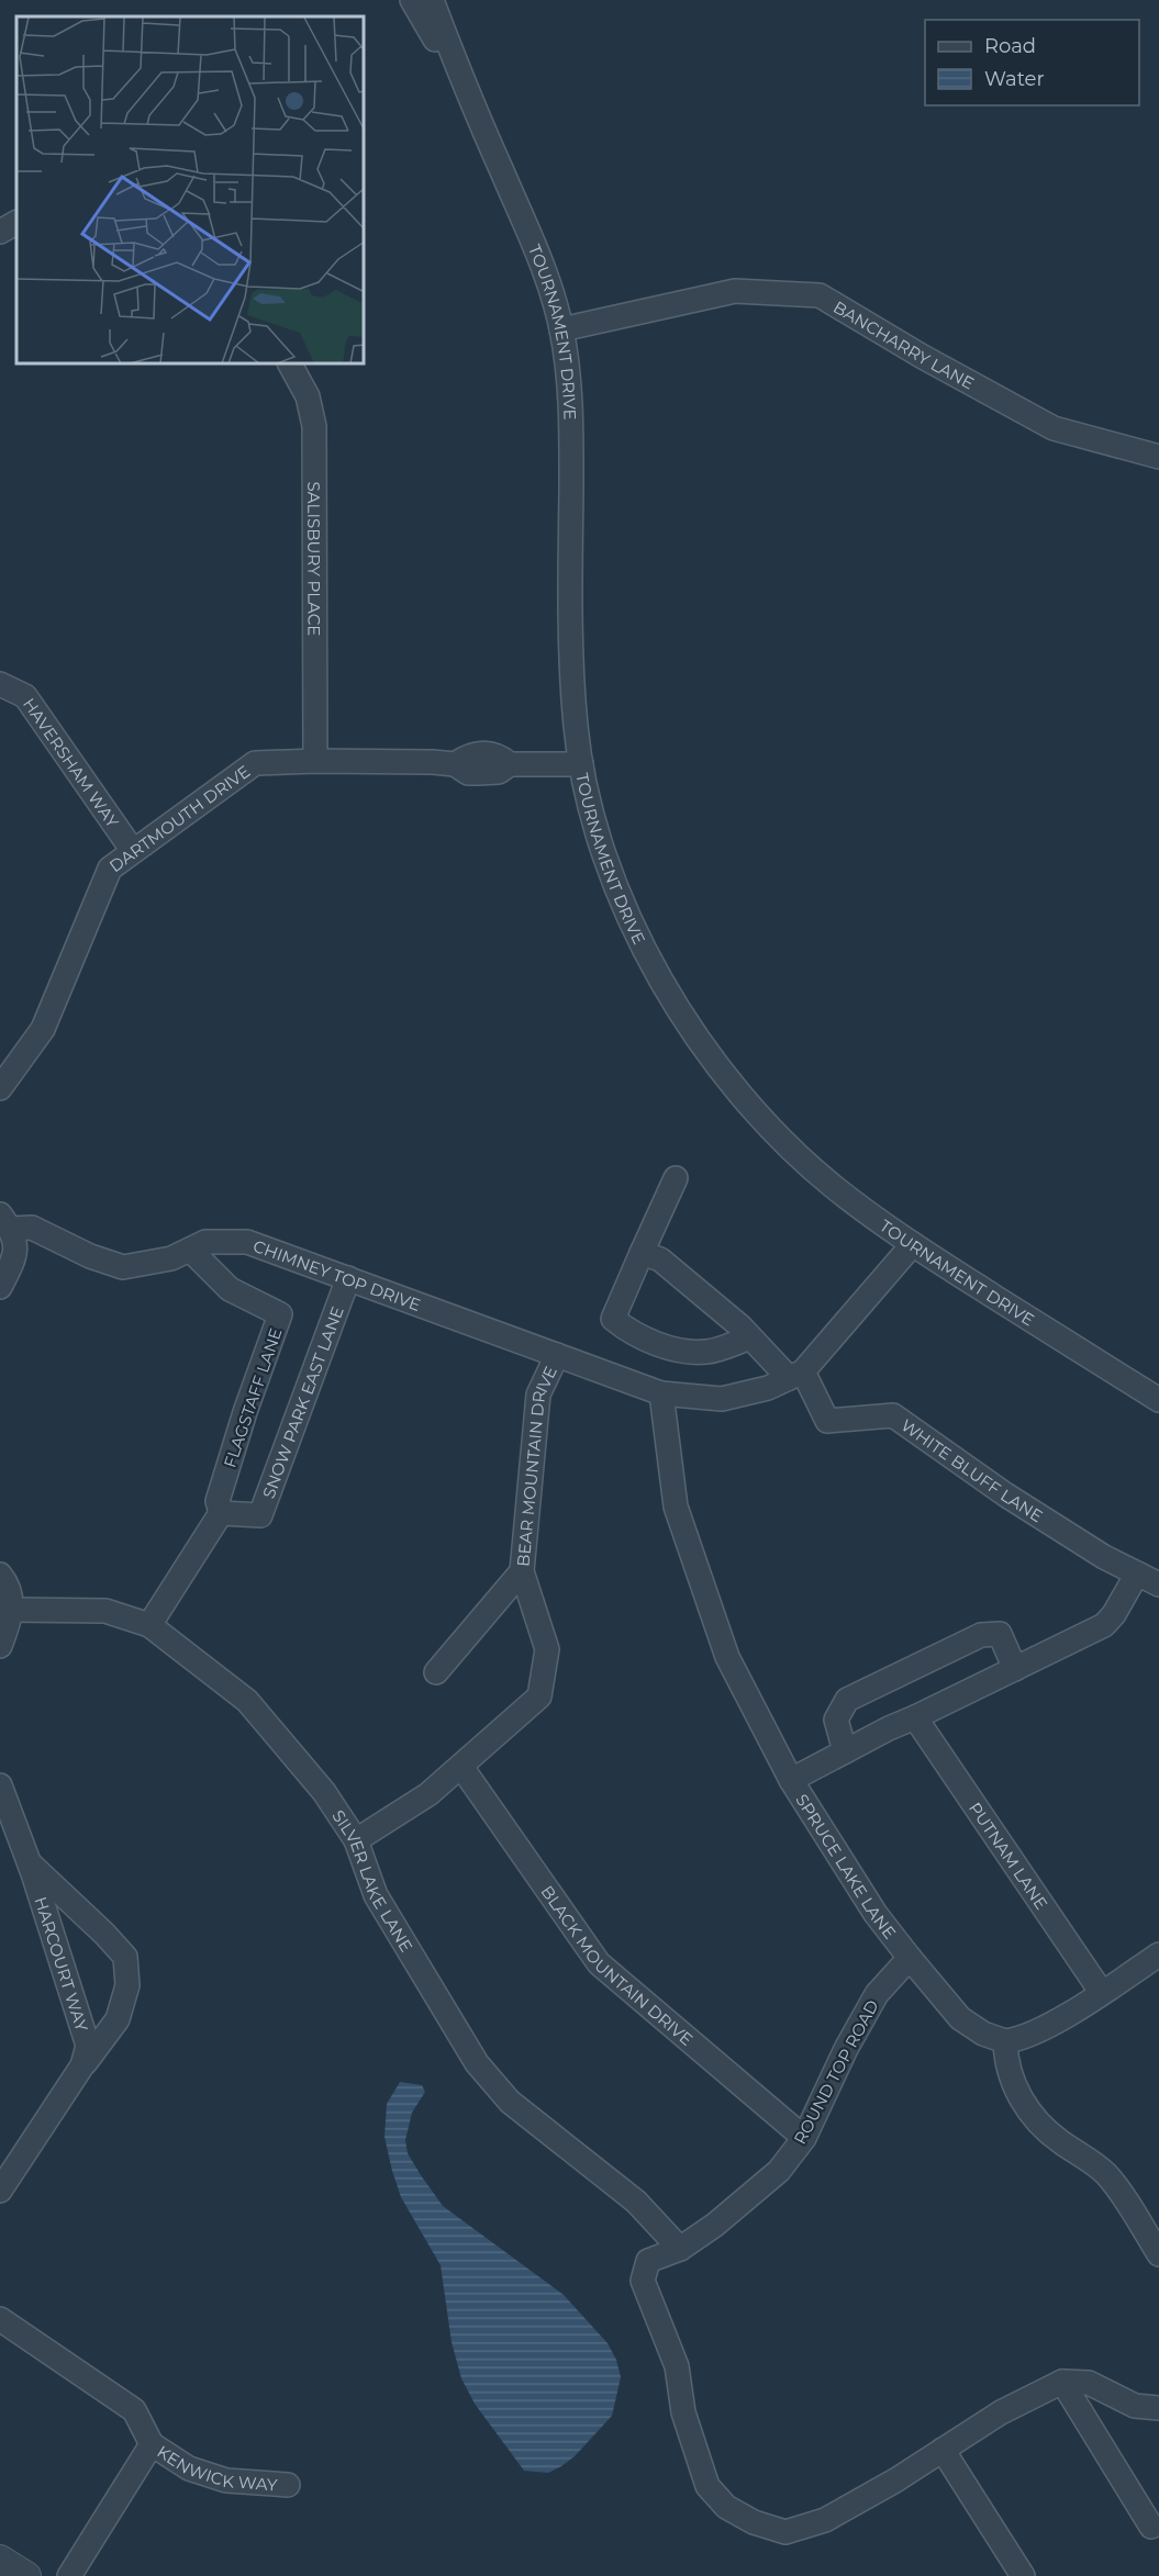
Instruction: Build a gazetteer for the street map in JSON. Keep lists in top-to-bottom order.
{
  "streets": {
    "street": [
      "TOURNAMENT DRIVE",
      "BANCHARRY LANE",
      "SALISBURY PLACE",
      "HAVERSHAM WAY",
      "DARTMOUTH DRIVE",
      "CHIMNEY TOP DRIVE",
      "FLAGSTAFF LANE",
      "SNOW PARK EAST LANE",
      "BEAR MOUNTAIN DRIVE",
      "WHITE BLUFF LANE",
      "PUTNAM LANE",
      "SPRUCE LAKE LANE",
      "SILVER LAKE LANE",
      "HARCOURT WAY",
      "BLACK MOUNTAIN DRIVE",
      "ROUND TOP ROAD",
      "KENWICK WAY"
    ]
  },
  "crossings": [
    ["TOURNAMENT DRIVE", "BANCHARRY LANE"],
    ["TOURNAMENT DRIVE", "DARTMOUTH DRIVE"],
    ["SALISBURY PLACE", "DARTMOUTH DRIVE"],
    ["HAVERSHAM WAY", "DARTMOUTH DRIVE"],
    ["CHIMNEY TOP DRIVE", "FLAGSTAFF LANE"],
    ["CHIMNEY TOP DRIVE", "SNOW PARK EAST LANE"],
    ["CHIMNEY TOP DRIVE", "BEAR MOUNTAIN DRIVE"],
    ["CHIMNEY TOP DRIVE", "WHITE BLUFF LANE"],
    ["CHIMNEY TOP DRIVE", "SPRUCE LAKE LANE"],
    ["FLAGSTAFF LANE", "SNOW PARK EAST LANE"],
    ["BEAR MOUNTAIN DRIVE", "SILVER LAKE LANE"],
    ["BEAR MOUNTAIN DRIVE", "BLACK MOUNTAIN DRIVE"],
    ["SPRUCE LAKE LANE", "ROUND TOP ROAD"],
    ["SILVER LAKE LANE", "ROUND TOP ROAD"],
    ["BLACK MOUNTAIN DRIVE", "ROUND TOP ROAD"]
  ],
  "legend": ["Road", "Water"]
}
